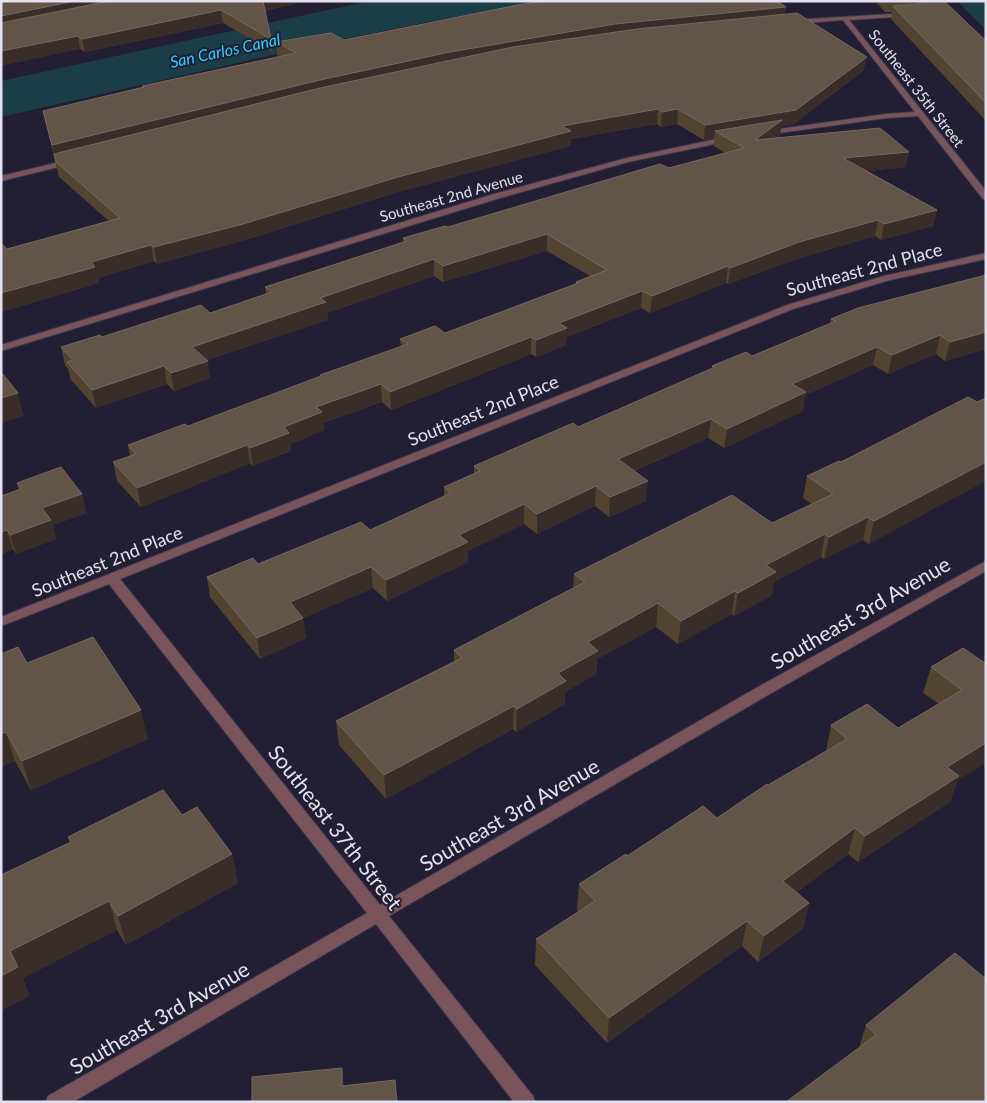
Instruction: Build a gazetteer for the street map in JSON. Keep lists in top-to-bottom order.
{
  "streets": {
    "street": [
      "Southeast 35th Street",
      "Southeast 2nd Avenue",
      "Southeast 2nd Place",
      "Southeast 3rd Avenue",
      "Southeast 37th Street"
    ]
  },
  "crossings": [
    ["Southeast 2nd Place", "Southeast 37th Street"],
    ["Southeast 3rd Avenue", "Southeast 37th Street"]
  ],
  "water": ["San Carlos Canal"]
}
